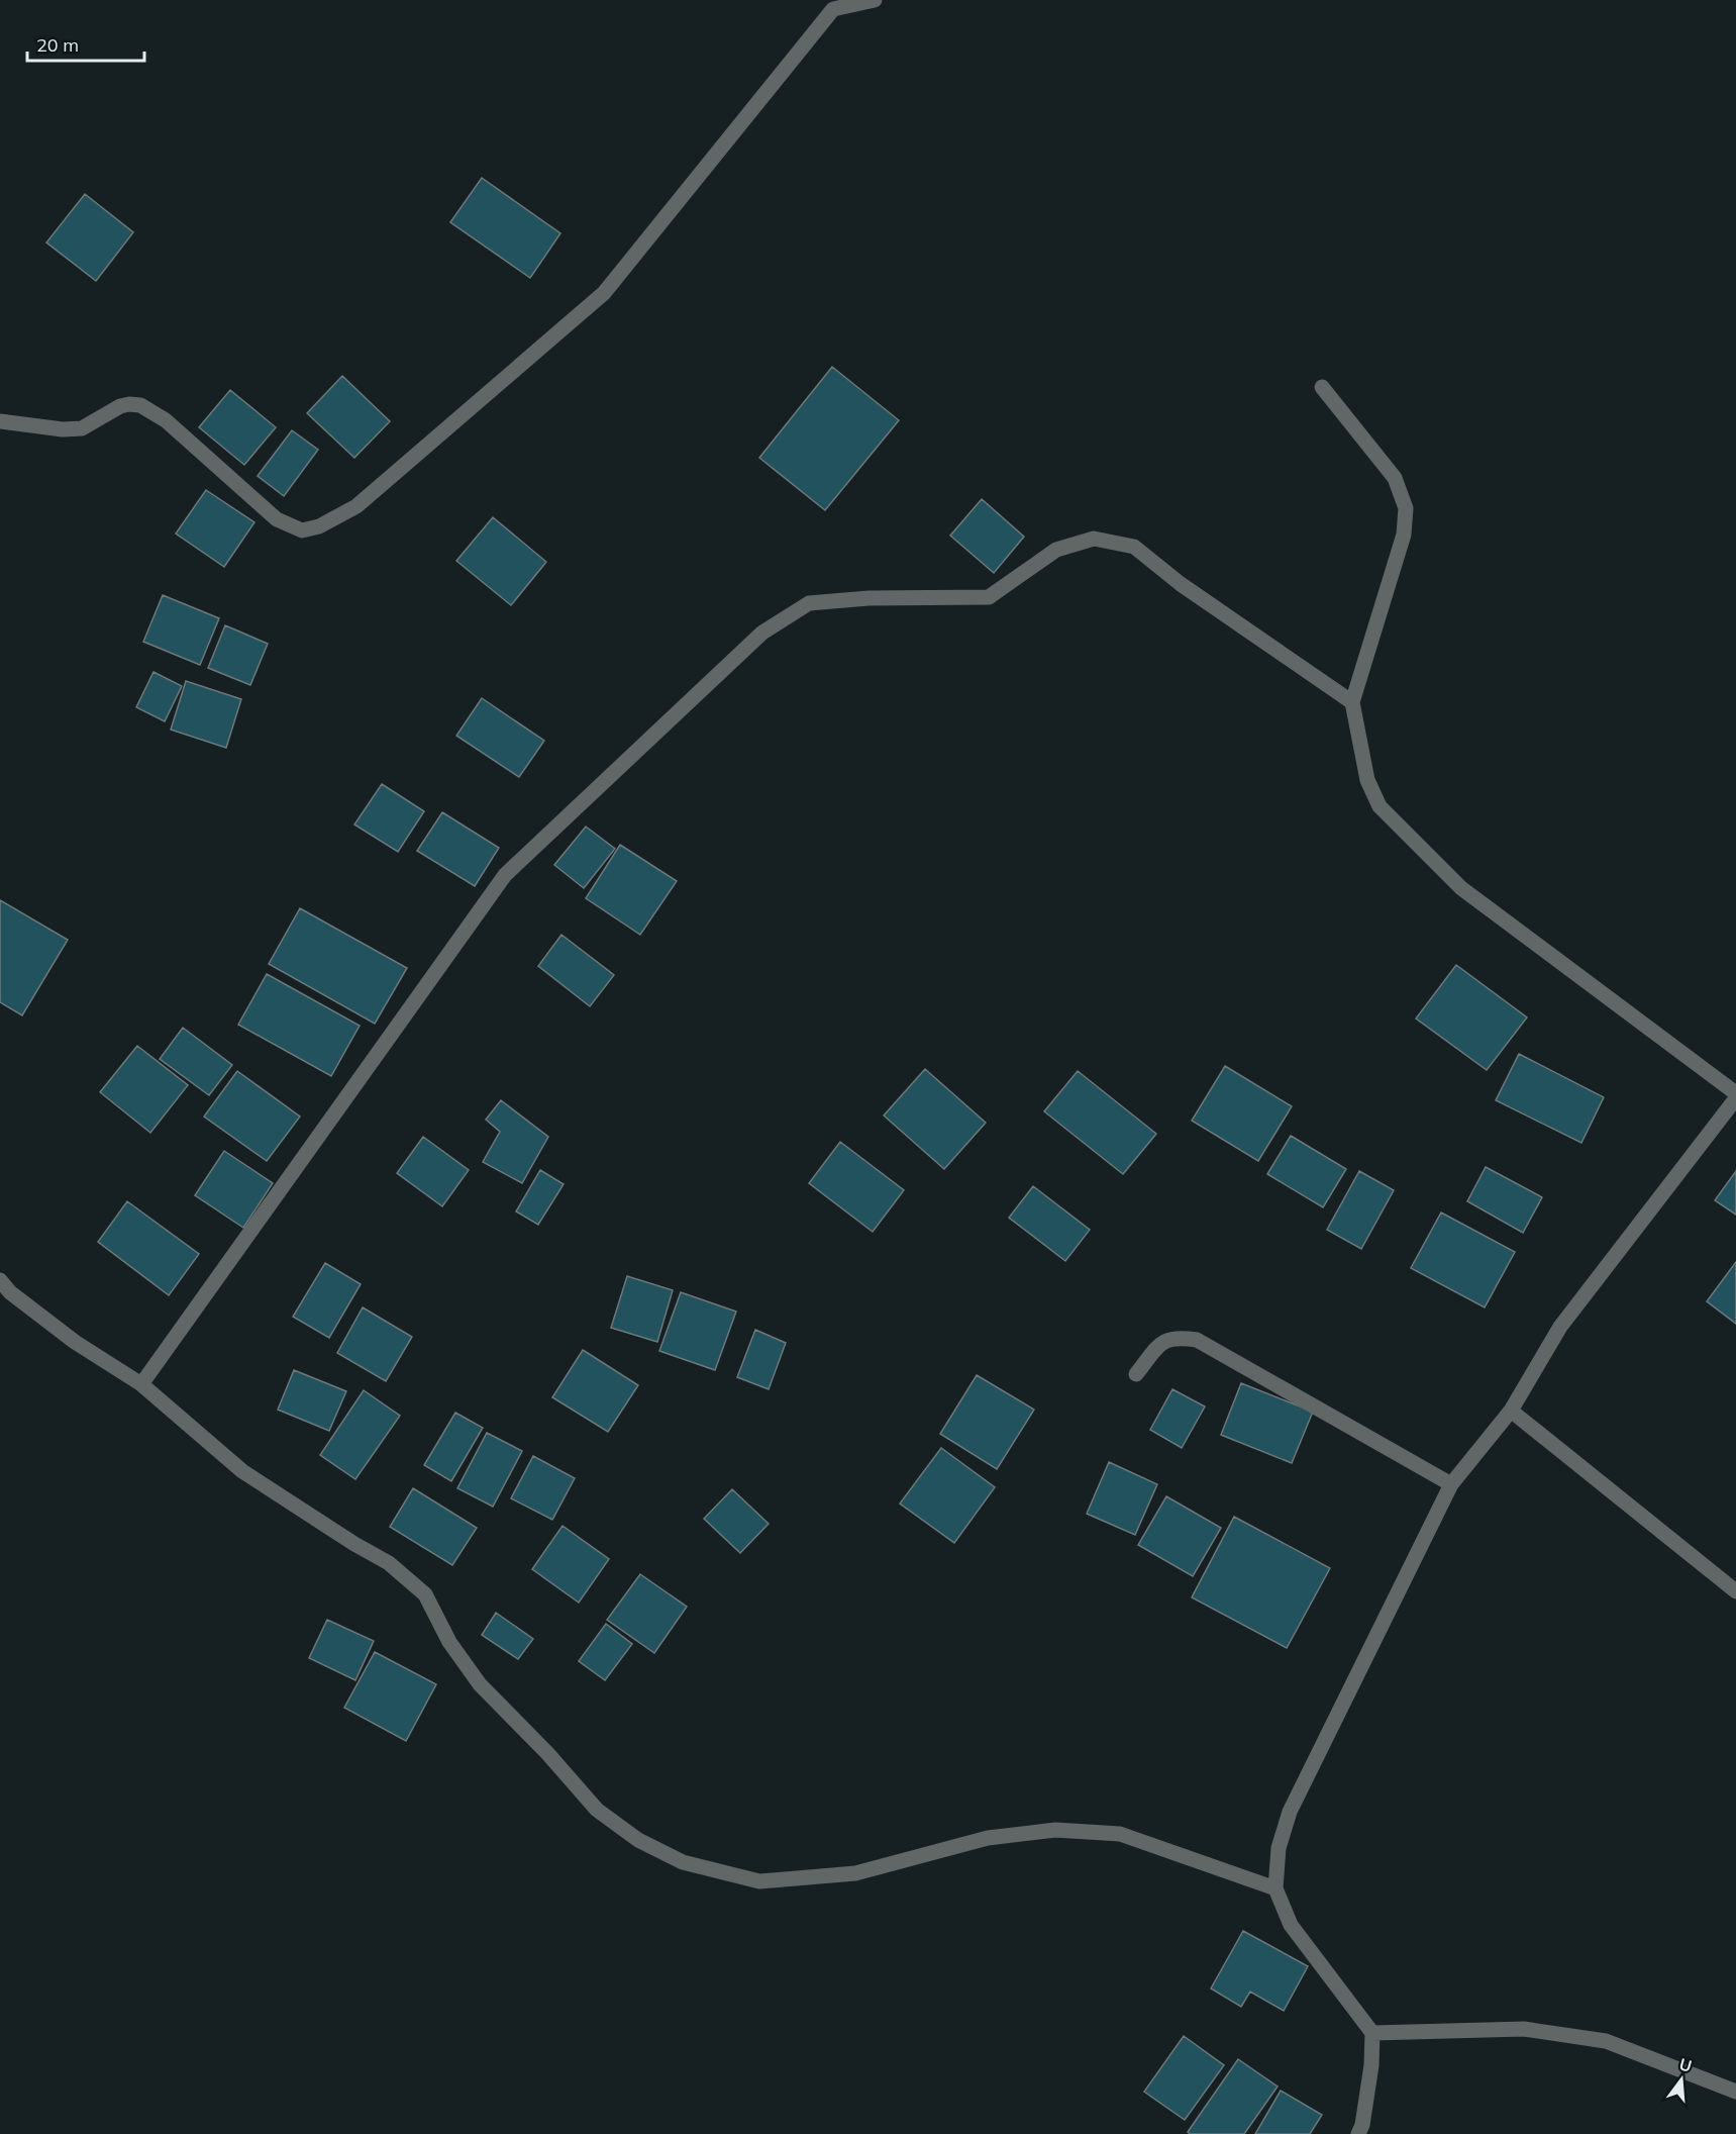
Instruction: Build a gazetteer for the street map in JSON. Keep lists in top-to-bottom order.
{
  "scale_bar": "20 m",
  "north": "top"
}
